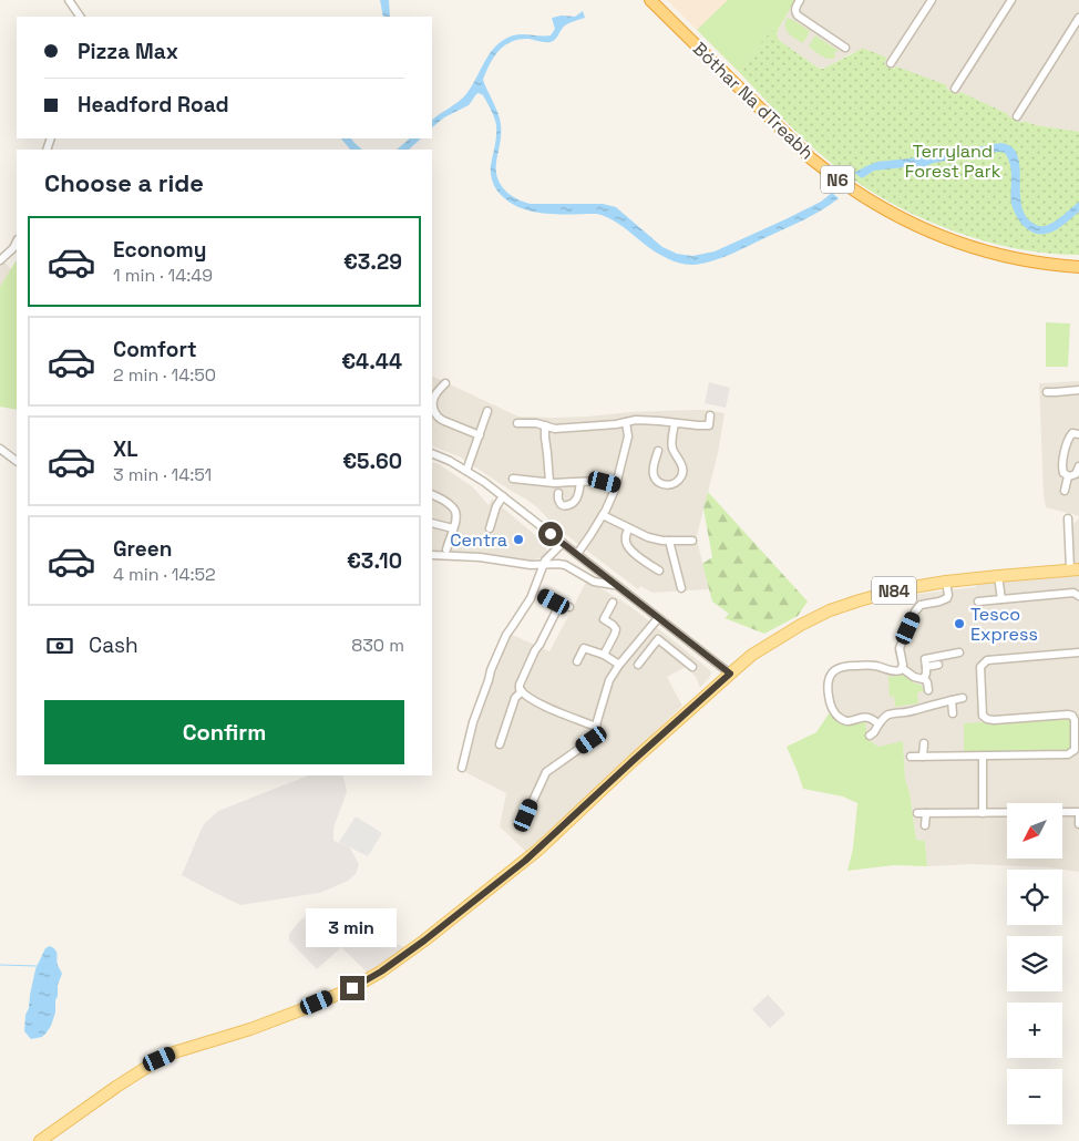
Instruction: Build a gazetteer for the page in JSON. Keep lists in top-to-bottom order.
{
  "streets": {
    "highway": ["Bóthar Na dTreabh", "N6"],
    "main road": ["N84"]
  },
  "parks": ["Terryland Forest Park"],
  "places": ["Centra", "Tesco Express"],
  "north": "bottom left",
  "page": {
    "banner": ["Pizza Max", "Headford Road"],
    "heading": "Choose a ride",
    "list": [
      {
        "name": "Economy",
        "note": "1 min · 14:49",
        "value": "€3.29"
      },
      {
        "name": "Comfort",
        "note": "2 min · 14:50",
        "value": "€4.44"
      },
      {
        "name": "XL",
        "note": "3 min · 14:51",
        "value": "€5.60"
      },
      {
        "name": "Green",
        "note": "4 min · 14:52",
        "value": "€3.10"
      }
    ],
    "pay": ["Cash", "830 m"],
    "buttons": "Confirm",
    "map_buttons": ["+", "−"],
    "bubble": "3 min"
  }
}
